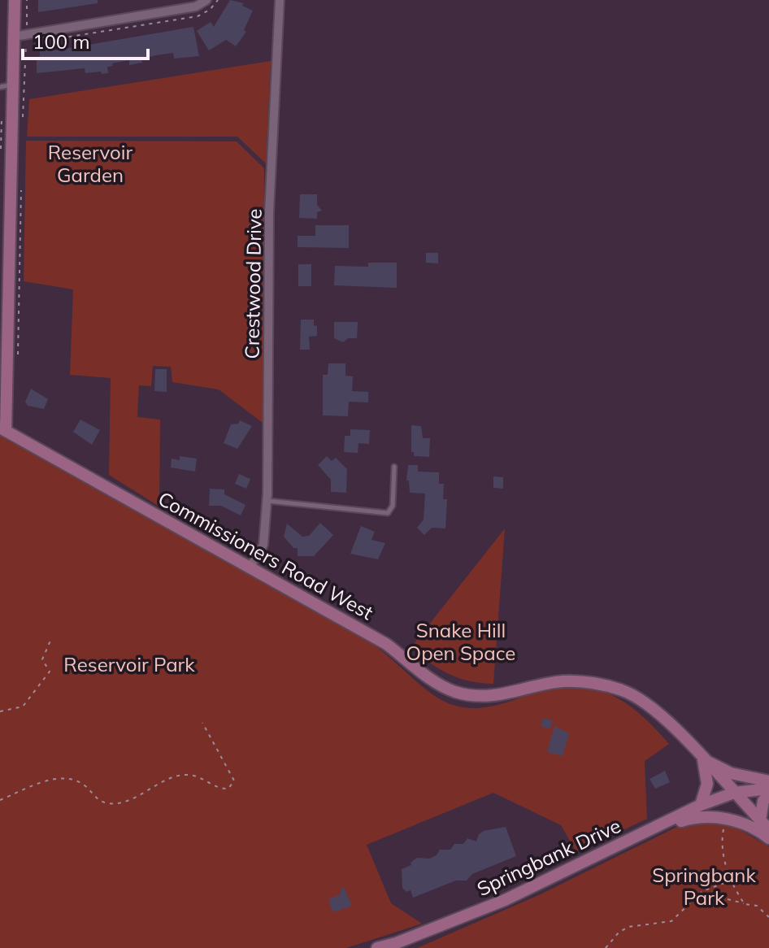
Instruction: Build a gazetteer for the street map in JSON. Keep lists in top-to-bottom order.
{
  "streets": {
    "main road": ["Commissioners Road West", "Springbank Drive"],
    "street": ["Crestwood Drive"]
  },
  "crossings": [
    ["Crestwood Drive", "Commissioners Road West"],
    ["Commissioners Road West", "Springbank Drive"]
  ],
  "parks": [
    "Reservoir Garden",
    "Snake Hill Open Space",
    "Reservoir Park",
    "Springbank Park"
  ],
  "scale_bar": "100 m"
}
